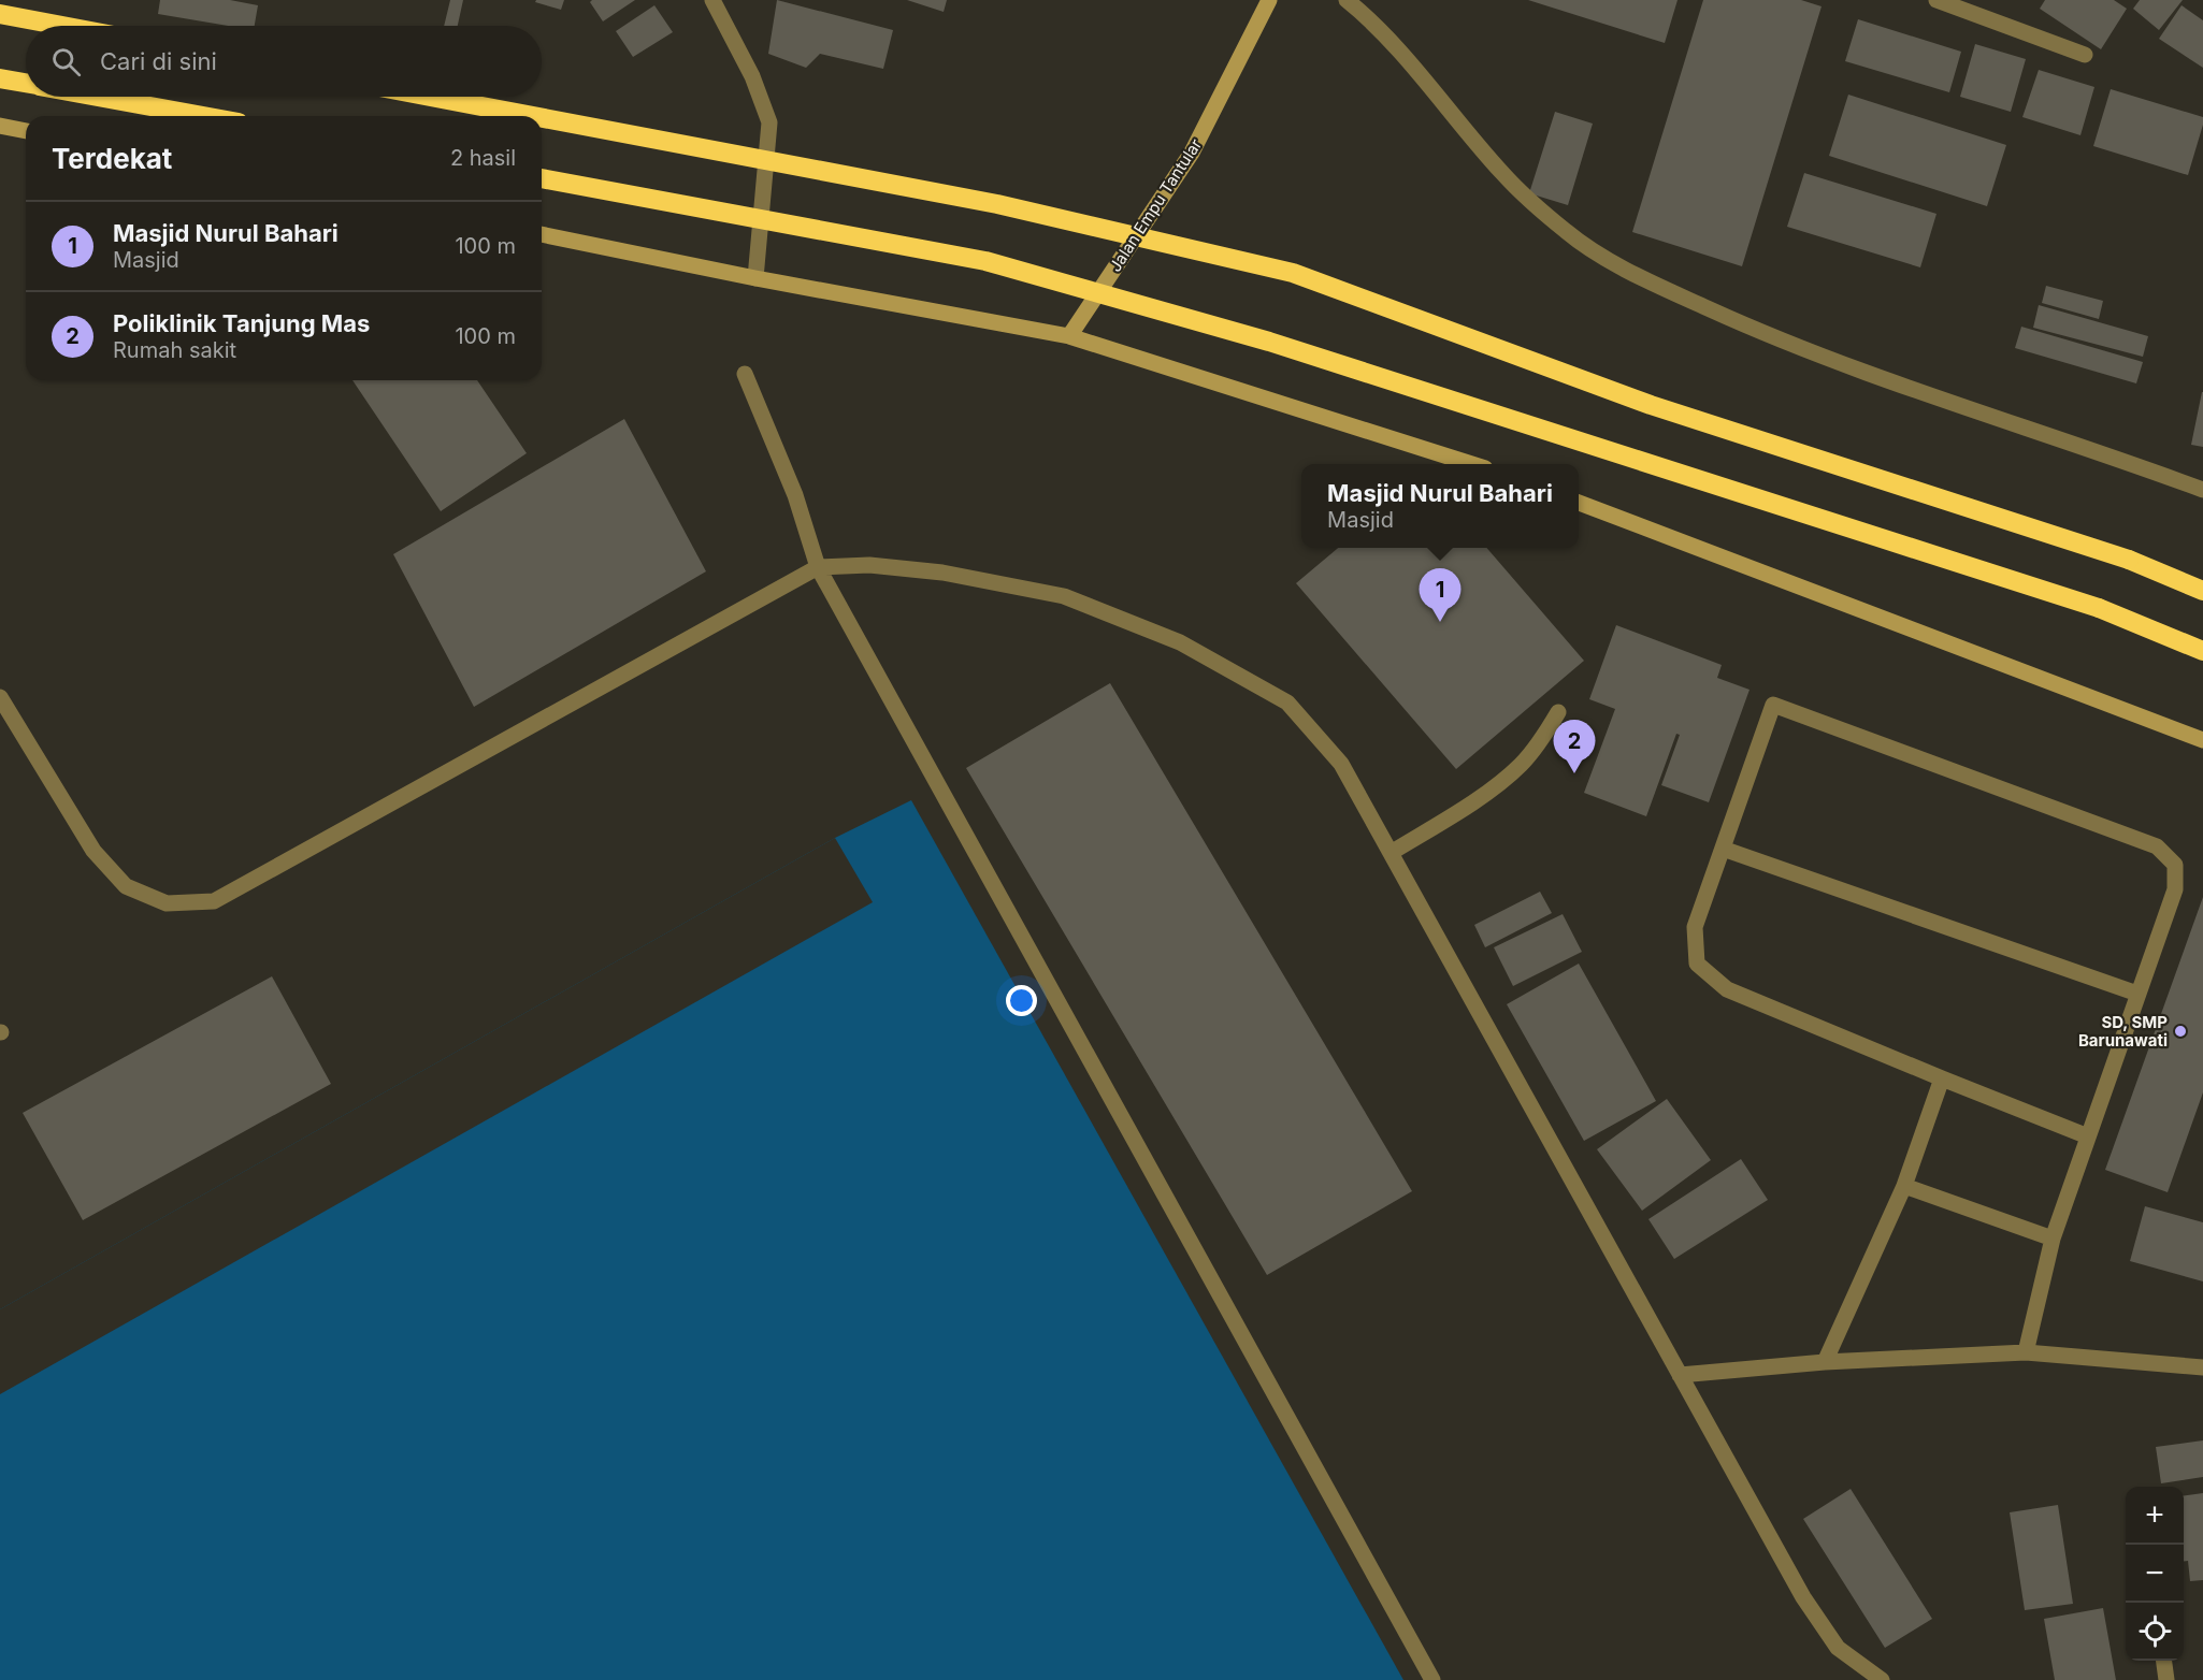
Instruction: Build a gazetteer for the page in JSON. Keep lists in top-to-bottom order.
{
  "streets": {
    "street": ["Jalan Empu Tantular"]
  },
  "places": ["SD, SMP Barunawati"],
  "page": {
    "search": "Cari di sini",
    "heading": ["Terdekat", "2 hasil"],
    "list": [
      {
        "mark": "1",
        "name": "Masjid Nurul Bahari",
        "note": "Masjid",
        "value": "100 m"
      },
      {
        "mark": "2",
        "name": "Poliklinik Tanjung Mas",
        "note": "Rumah sakit",
        "value": "100 m"
      }
    ],
    "popup": ["Masjid Nurul Bahari", "Masjid"],
    "pins": ["1", "2"],
    "map_buttons": ["+", "−"]
  }
}
